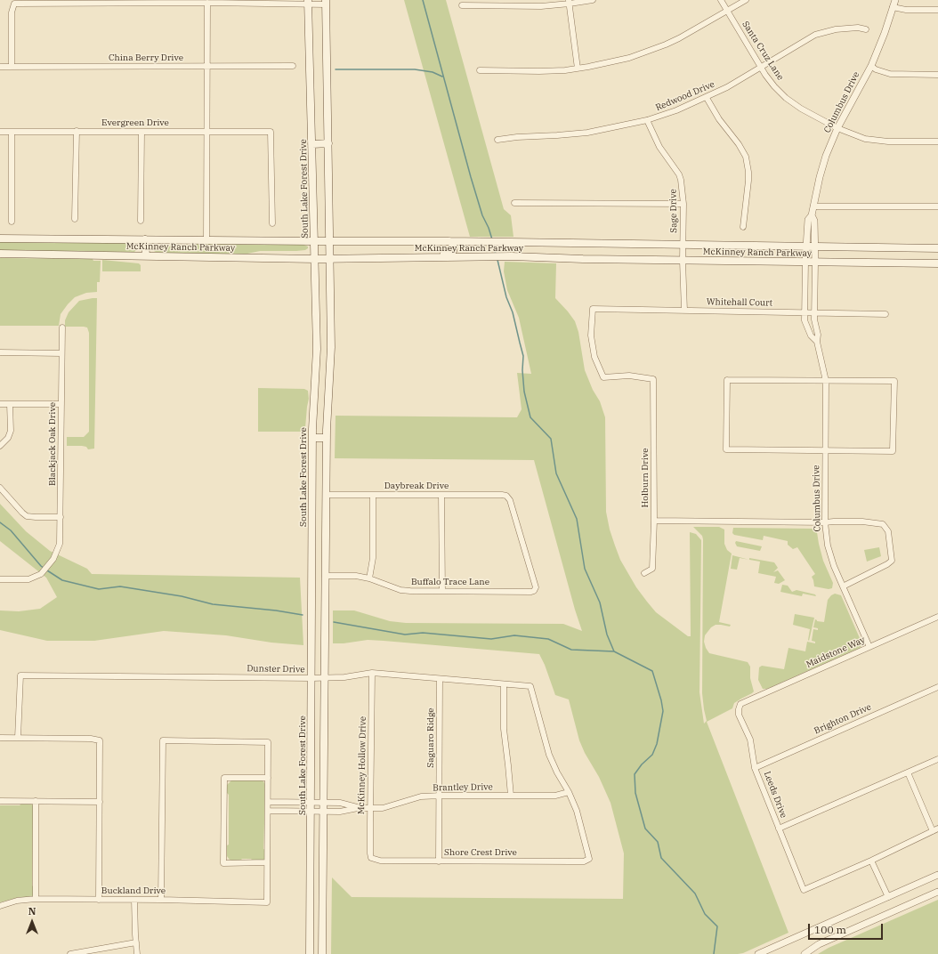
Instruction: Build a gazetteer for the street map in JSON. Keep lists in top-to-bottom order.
{
  "streets": {
    "main road": ["South Lake Forest Drive", "McKinney Ranch Parkway"],
    "street": [
      "Santa Cruz Lane",
      "China Berry Drive",
      "Redwood Drive",
      "Columbus Drive",
      "Evergreen Drive",
      "Sage Drive",
      "Whitehall Court",
      "Blackjack Oak Drive",
      "Holburn Drive",
      "Daybreak Drive",
      "Buffalo Trace Lane",
      "Maidstone Way",
      "Dunster Drive",
      "Brighton Drive",
      "Saguaro Ridge",
      "McKinney Hollow Drive",
      "Brantley Drive",
      "Leeds Drive",
      "Shore Crest Drive",
      "Buckland Drive"
    ]
  },
  "crossings": [
    ["Santa Cruz Lane", "Redwood Drive"],
    ["Santa Cruz Lane", "Columbus Drive"],
    ["Redwood Drive", "Sage Drive"],
    ["Columbus Drive", "McKinney Ranch Parkway"],
    ["Columbus Drive", "Whitehall Court"],
    ["Columbus Drive", "Maidstone Way"],
    ["South Lake Forest Drive", "McKinney Ranch Parkway"],
    ["South Lake Forest Drive", "Dunster Drive"],
    ["South Lake Forest Drive", "Brantley Drive"],
    ["Sage Drive", "McKinney Ranch Parkway"],
    ["Sage Drive", "Whitehall Court"],
    ["Whitehall Court", "Holburn Drive"],
    ["Daybreak Drive", "Buffalo Trace Lane"],
    ["Maidstone Way", "Leeds Drive"],
    ["Dunster Drive", "Saguaro Ridge"],
    ["Dunster Drive", "McKinney Hollow Drive"],
    ["Dunster Drive", "Brantley Drive"],
    ["Dunster Drive", "Shore Crest Drive"],
    ["Brighton Drive", "Leeds Drive"],
    ["Saguaro Ridge", "Brantley Drive"],
    ["Saguaro Ridge", "Shore Crest Drive"],
    ["McKinney Hollow Drive", "Brantley Drive"],
    ["McKinney Hollow Drive", "Shore Crest Drive"],
    ["Brantley Drive", "Shore Crest Drive"]
  ],
  "scale_bar": "100 m",
  "north": "top"
}
